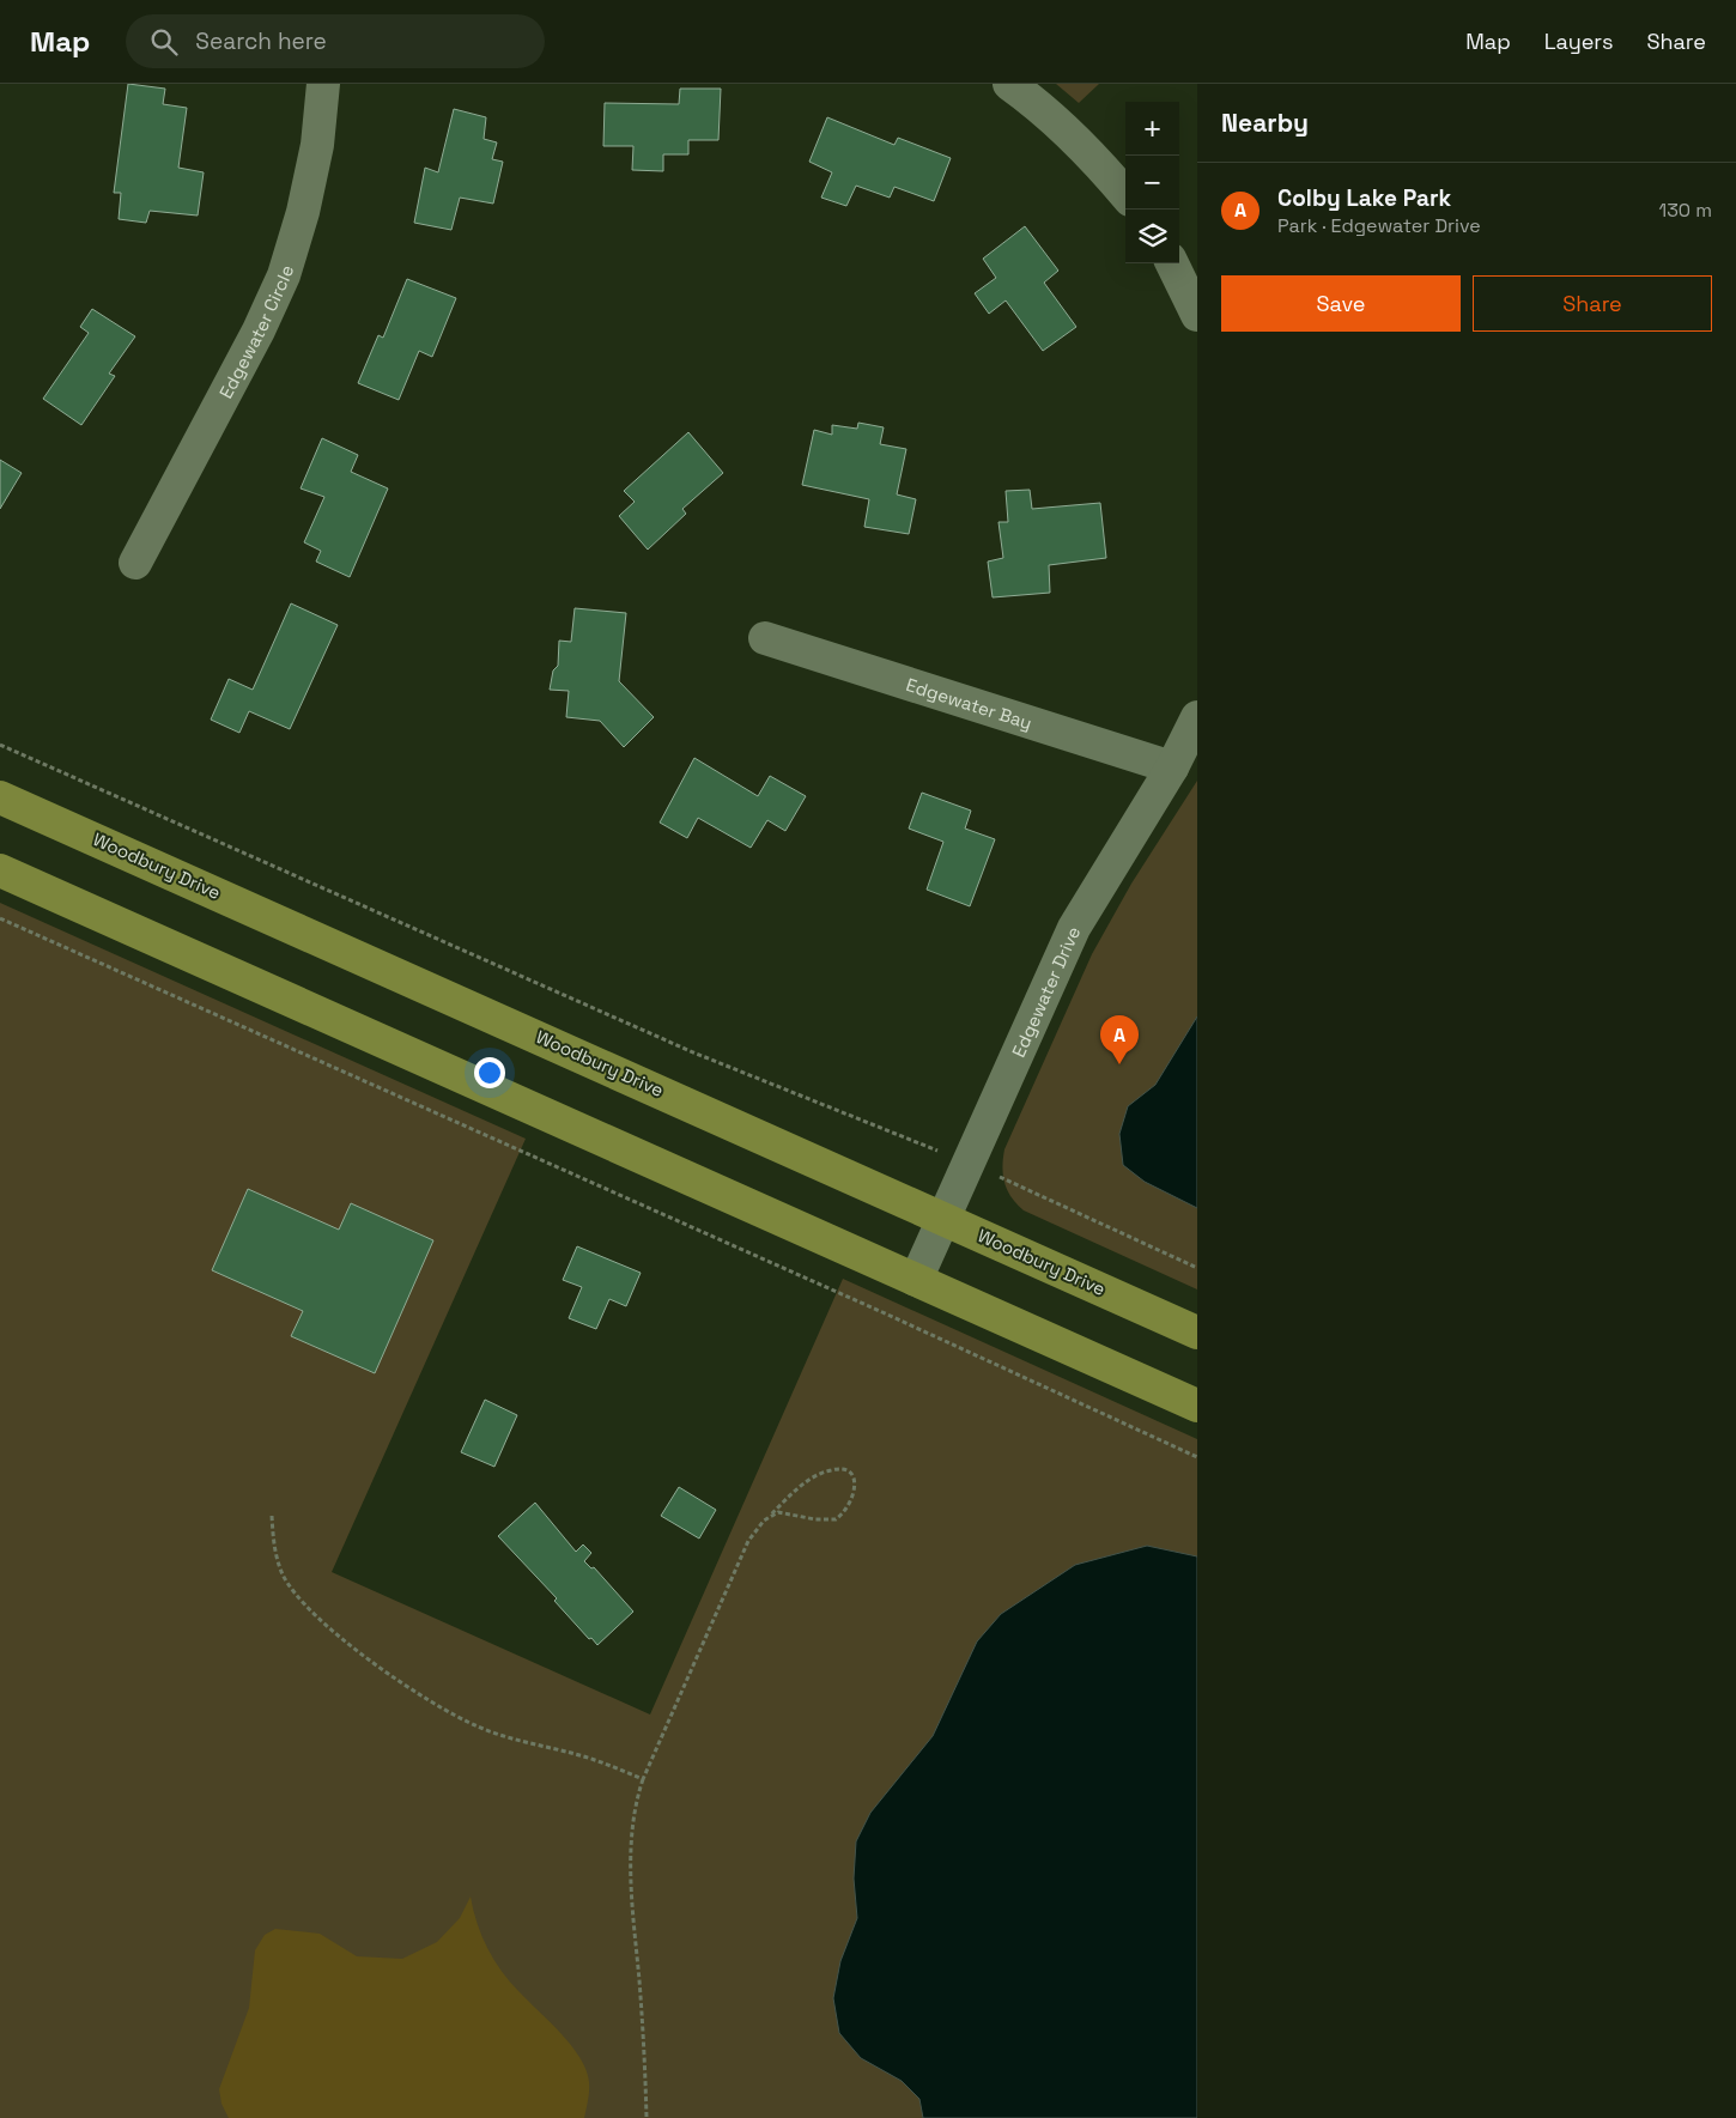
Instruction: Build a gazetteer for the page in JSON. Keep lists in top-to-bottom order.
{
  "streets": {
    "main road": ["Woodbury Drive"],
    "street": ["Edgewater Circle", "Edgewater Bay", "Edgewater Drive"]
  },
  "crossings": [
    ["Edgewater Bay", "Edgewater Drive"],
    ["Woodbury Drive", "Edgewater Drive"]
  ],
  "page": {
    "header": "Map",
    "search": "Search here",
    "nav": ["Map", "Layers", "Share"],
    "heading": "Nearby",
    "map_buttons": ["+", "−"],
    "list": [
      {
        "mark": "A",
        "name": "Colby Lake Park",
        "note": "Park · Edgewater Drive",
        "value": "130 m"
      }
    ],
    "buttons": ["Save", "Share"],
    "pins": "A"
  }
}
